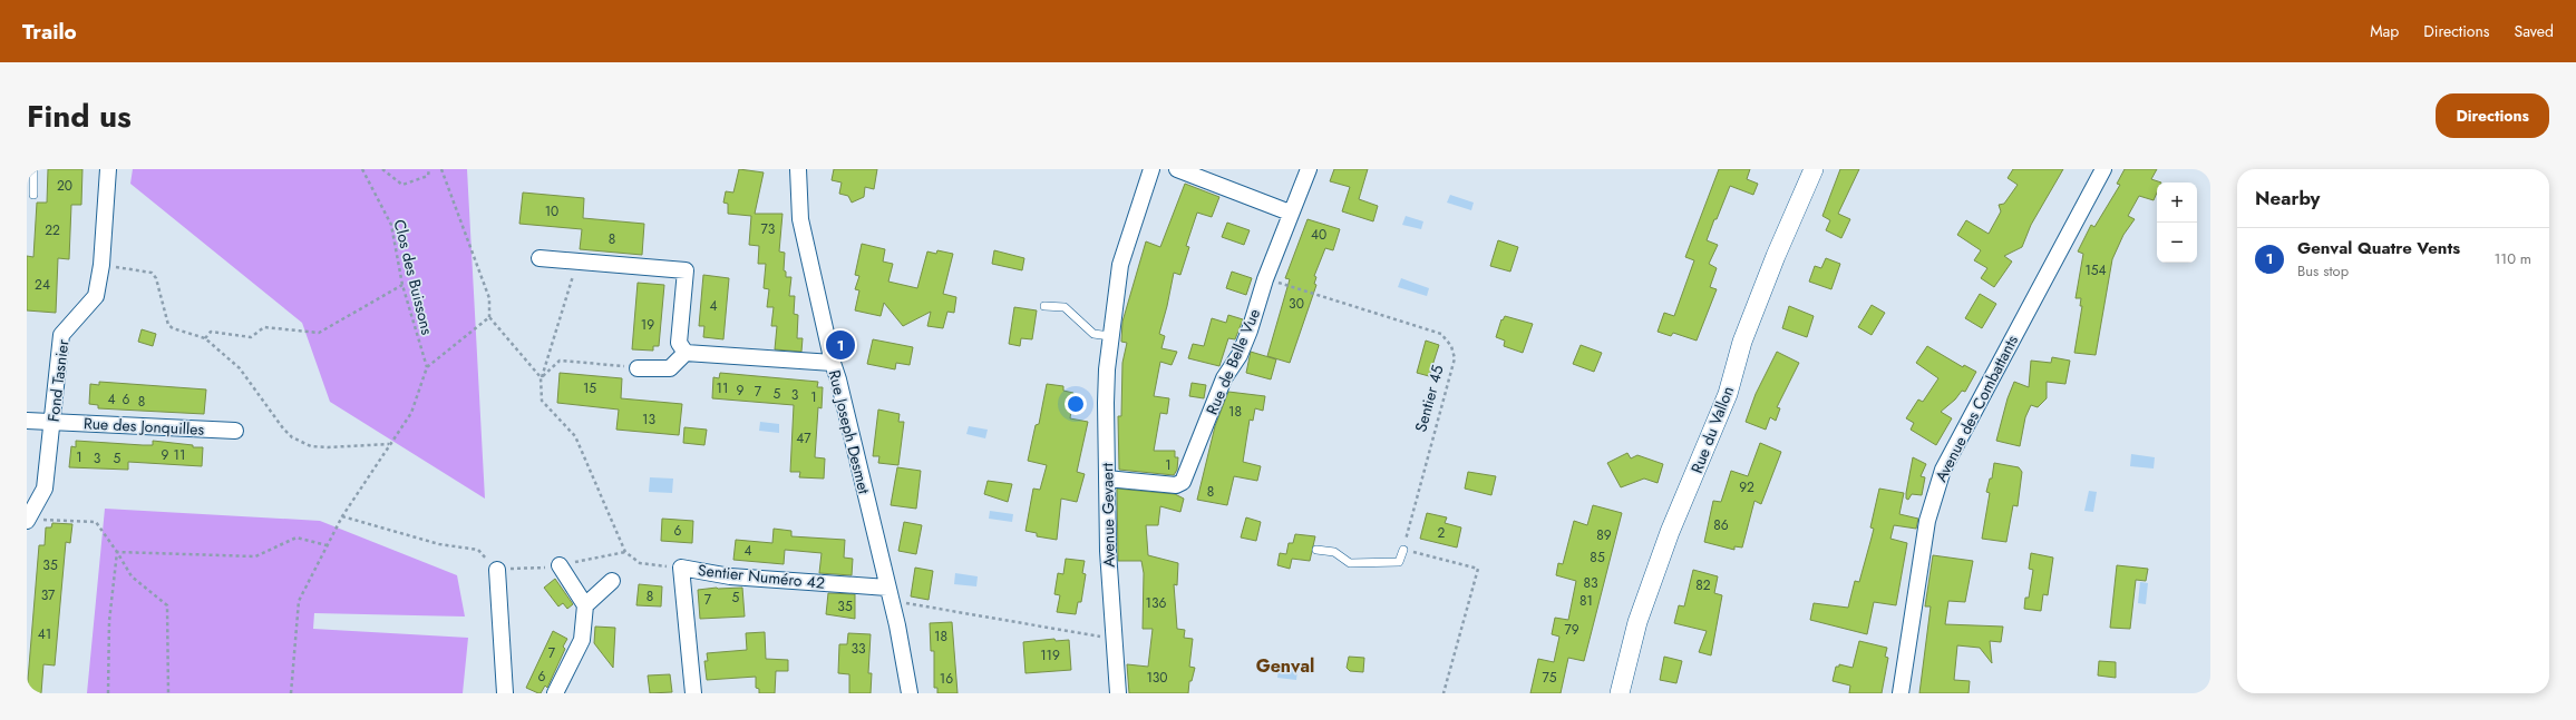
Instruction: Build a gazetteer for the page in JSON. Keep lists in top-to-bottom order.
{
  "streets": {
    "street": [
      "Rue de Belle Vue",
      "Fond Tasnier",
      "Avenue des Combattants",
      "Rue des Jonquilles",
      "Rue du Vallon",
      "Rue Joseph Desmet",
      "Avenue Gevaert",
      "Sentier Numéro 42"
    ],
    "path": ["Clos des Buissons", "Sentier 45"]
  },
  "crossings": [
    ["Rue de Belle Vue", "Sentier 45"],
    ["Rue de Belle Vue", "Avenue Gevaert"],
    ["Fond Tasnier", "Rue des Jonquilles"],
    ["Rue Joseph Desmet", "Sentier Numéro 42"]
  ],
  "districts": ["Genval"],
  "house_numbers": [
    "20",
    "10",
    "73",
    "22",
    "40",
    "8",
    "154",
    "24",
    "30",
    "4",
    "19",
    "15",
    "11",
    "9",
    "7",
    "5",
    "3",
    "1",
    "4",
    "6",
    "8",
    "18",
    "13",
    "47",
    "9",
    "11",
    "1",
    "3",
    "5",
    "1",
    "92",
    "8",
    "86",
    "6",
    "2",
    "89",
    "4",
    "85",
    "35",
    "83",
    "82",
    "37",
    "8",
    "5",
    "7",
    "81",
    "136",
    "35",
    "79",
    "41",
    "18",
    "33",
    "7",
    "119",
    "6",
    "130",
    "75",
    "16"
  ],
  "page": {
    "header": "Trailo",
    "nav": ["Map", "Directions", "Saved"],
    "title": "Find us",
    "buttons": "Directions",
    "heading": "Nearby",
    "map_buttons": ["+", "−"],
    "list": [
      {
        "mark": "1",
        "name": "Genval Quatre Vents",
        "note": "Bus stop",
        "value": "110 m"
      }
    ],
    "pins": "1"
  }
}
